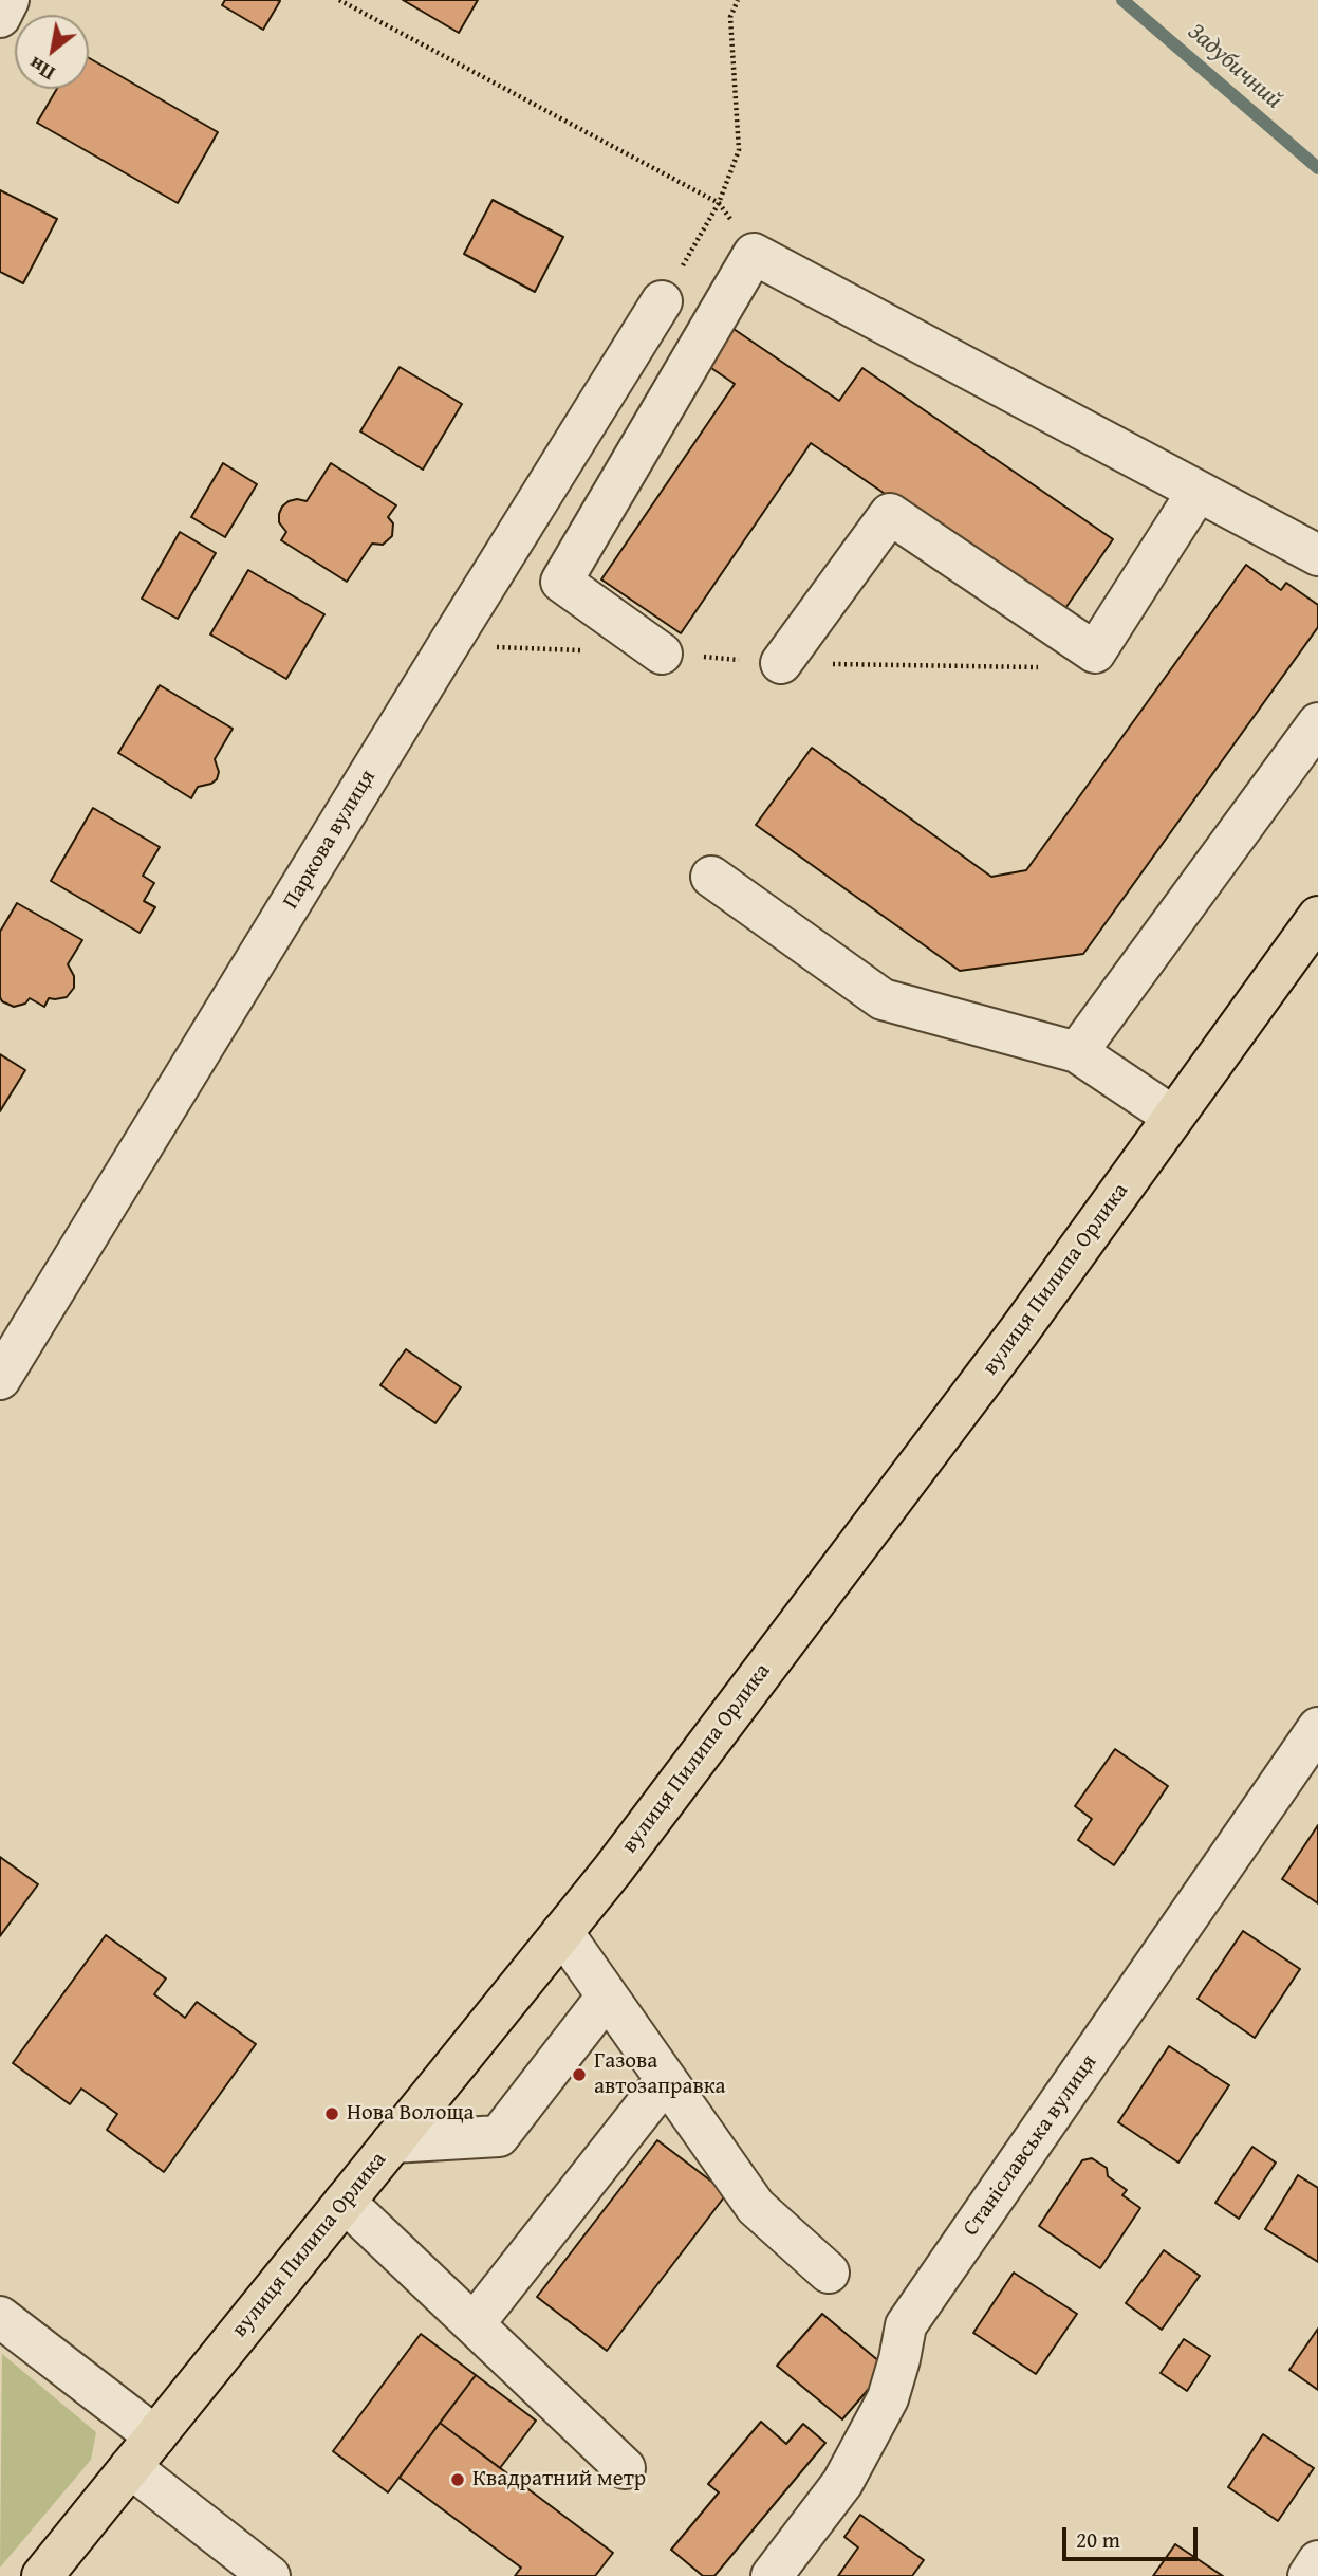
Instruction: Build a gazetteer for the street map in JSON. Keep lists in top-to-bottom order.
{
  "streets": {
    "main road": ["вулиця Пилипа Орлика"],
    "street": ["Паркова вулиця", "Станіславська вулиця"]
  },
  "water": ["Задубичний"],
  "places": ["Газова автозаправка", "Нова Волоща", "Квадратний метр"],
  "scale_bar": "20 m",
  "north": "bottom left"
}
